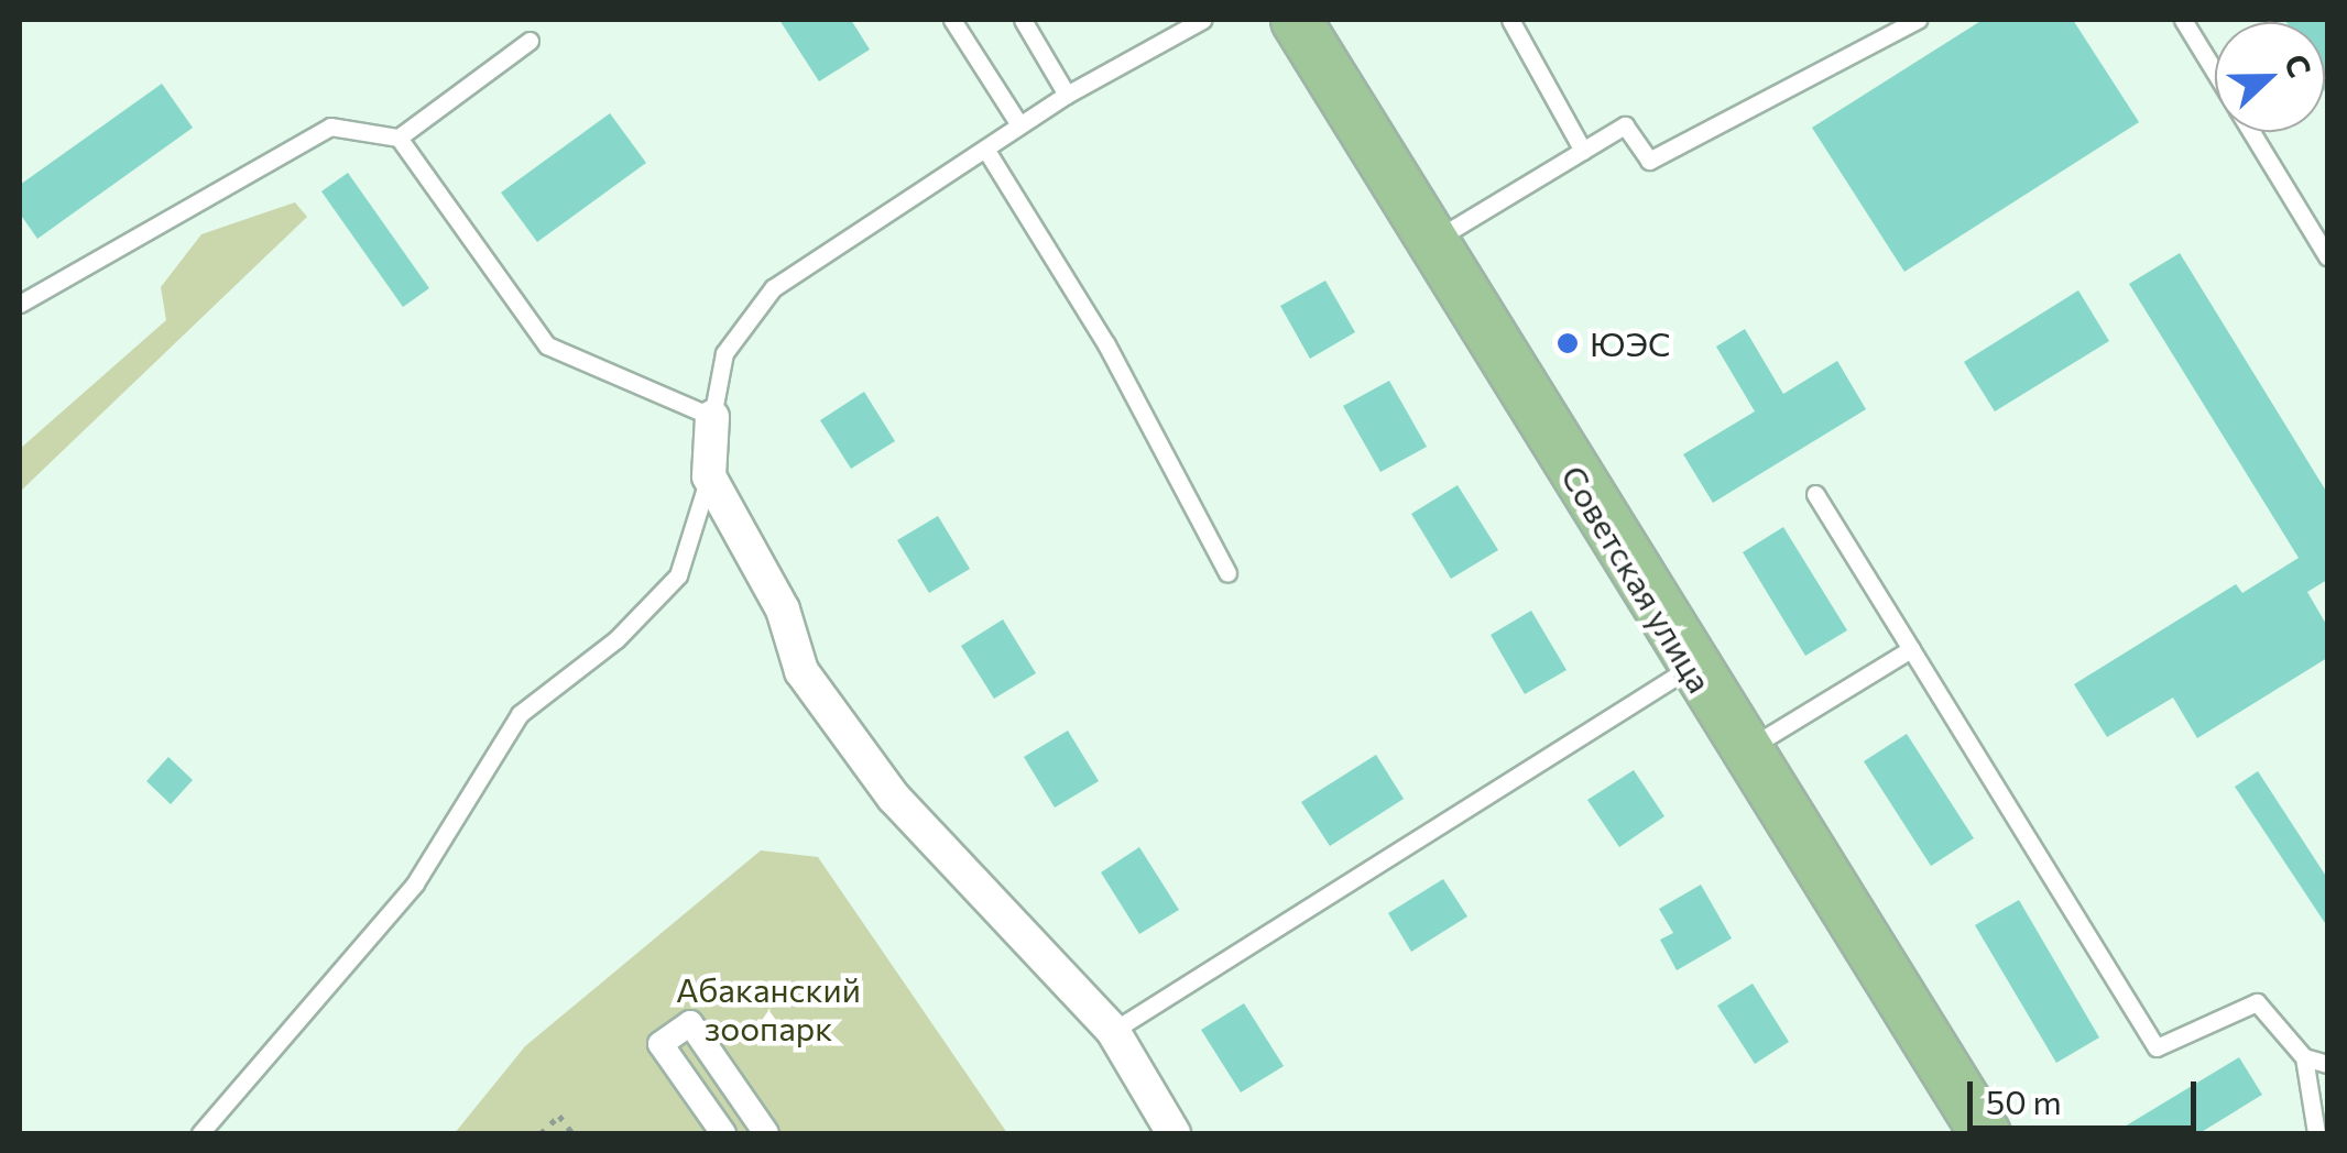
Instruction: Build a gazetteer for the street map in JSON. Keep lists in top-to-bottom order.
{
  "streets": {
    "main road": ["Советская улица"]
  },
  "parks": ["Абаканский зоопарк"],
  "places": ["ЮЭС"],
  "scale_bar": "50 m",
  "north": "right"
}
